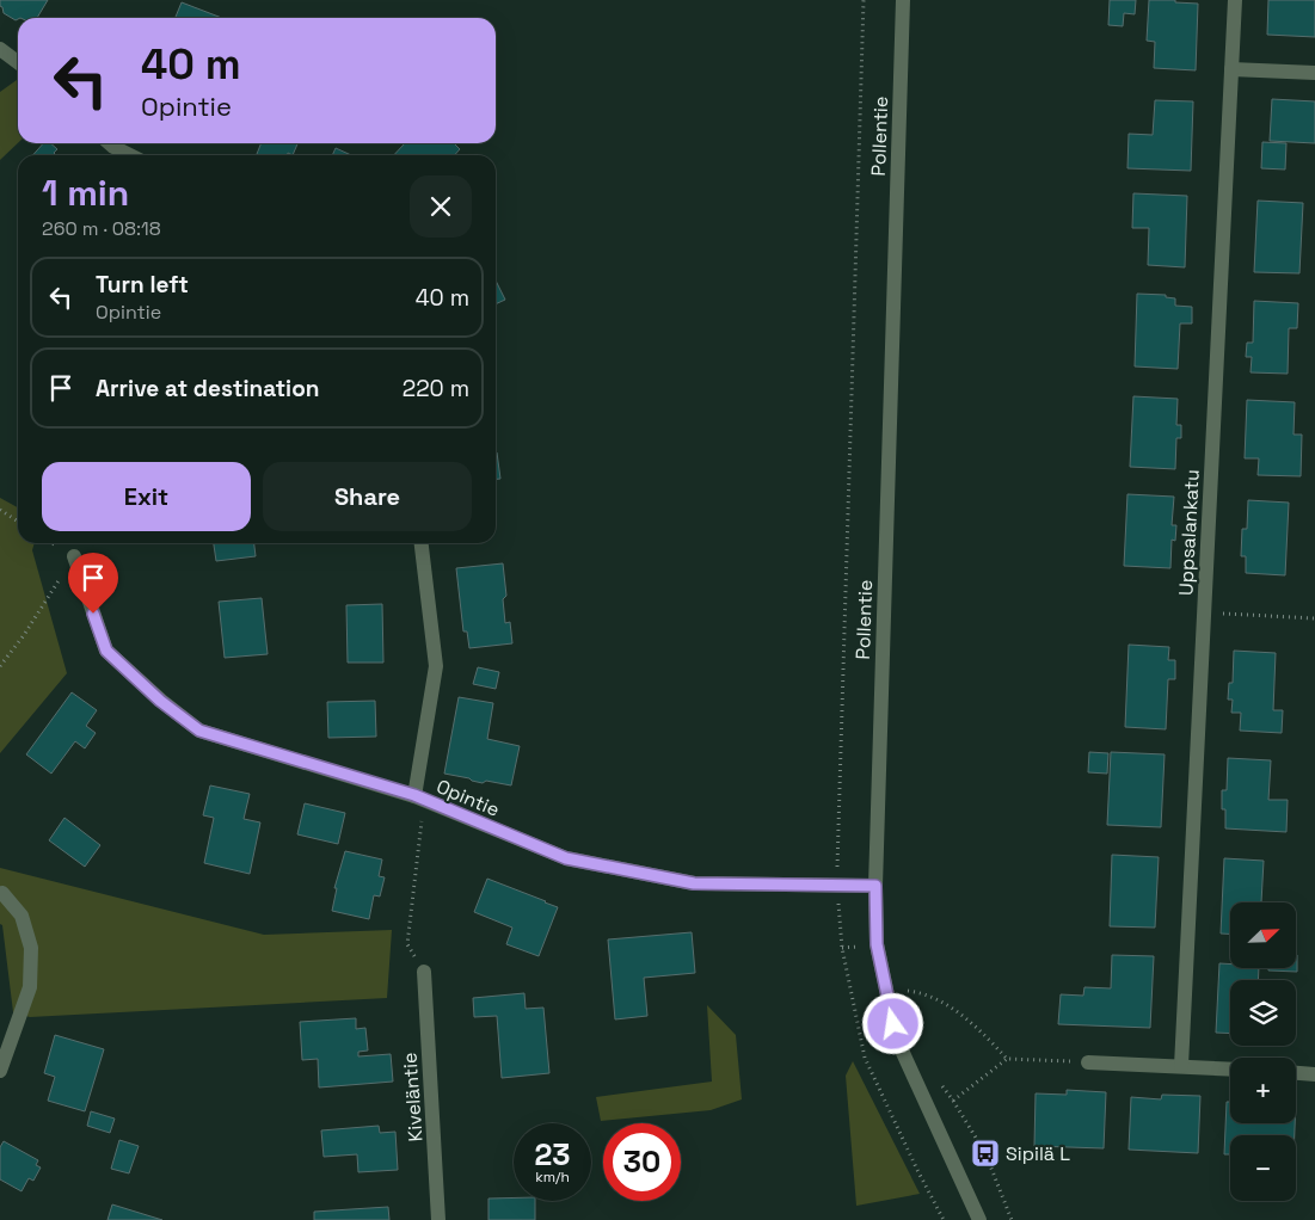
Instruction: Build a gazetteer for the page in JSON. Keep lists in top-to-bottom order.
{
  "streets": {
    "street": [
      "Pollentie",
      "Uppsalankatu",
      "Opintie",
      "Kiveläntie"
    ]
  },
  "crossings": [
    ["Pollentie", "Opintie"]
  ],
  "places": {
    "bus stop": ["Sipilä L"]
  },
  "north": "top right",
  "page": {
    "turn": ["40 m", "Opintie"],
    "heading": ["1 min", "260 m · 08:18"],
    "list": [
      {
        "name": "Turn left",
        "note": "Opintie",
        "value": "40 m"
      },
      {
        "name": "Arrive at destination",
        "value": "220 m"
      }
    ],
    "buttons": ["Exit", "Share"],
    "map_buttons": ["+", "−"],
    "speed": "23 km/h",
    "limit": "30"
  }
}
